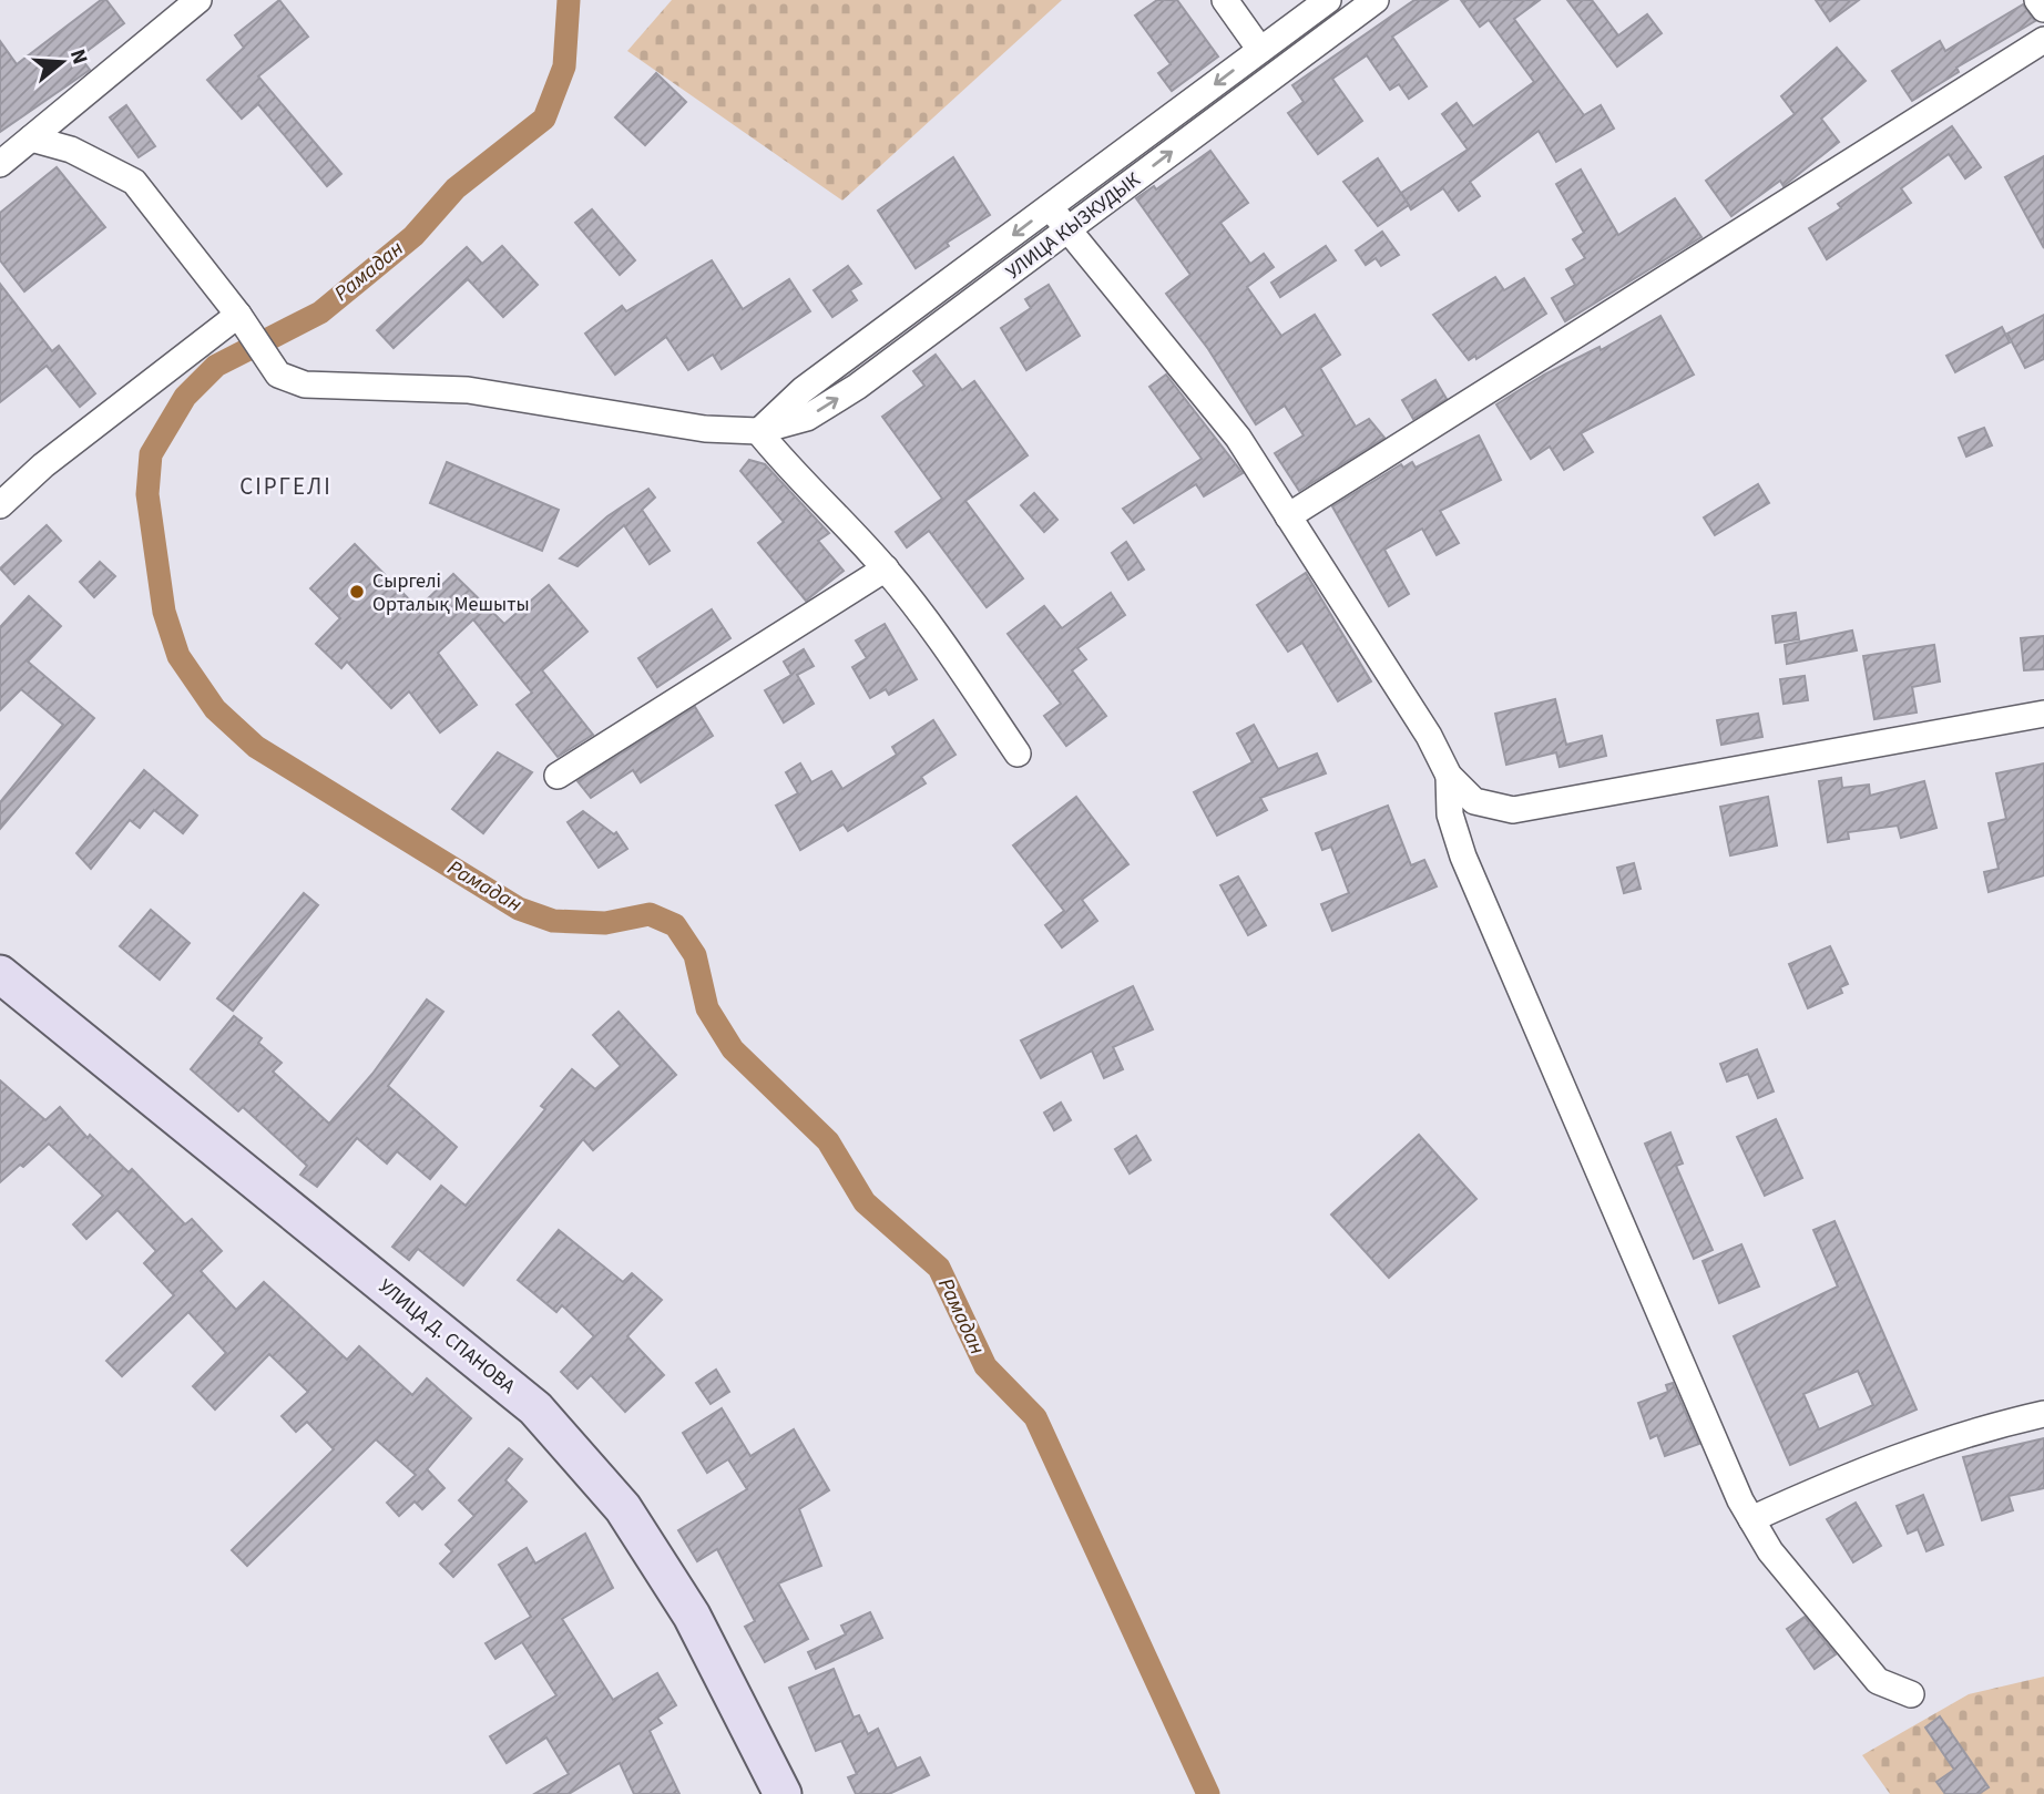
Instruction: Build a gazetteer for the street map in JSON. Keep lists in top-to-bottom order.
{
  "streets": {
    "main road": ["УЛИЦА Д. СПАНОВА"],
    "street": ["УЛИЦА КЫЗКУДЫК"]
  },
  "districts": ["СІРГЕЛІ"],
  "water": ["Рамадан"],
  "places": ["Сыргелі Орталық Мешыты"],
  "north": "right"
}
